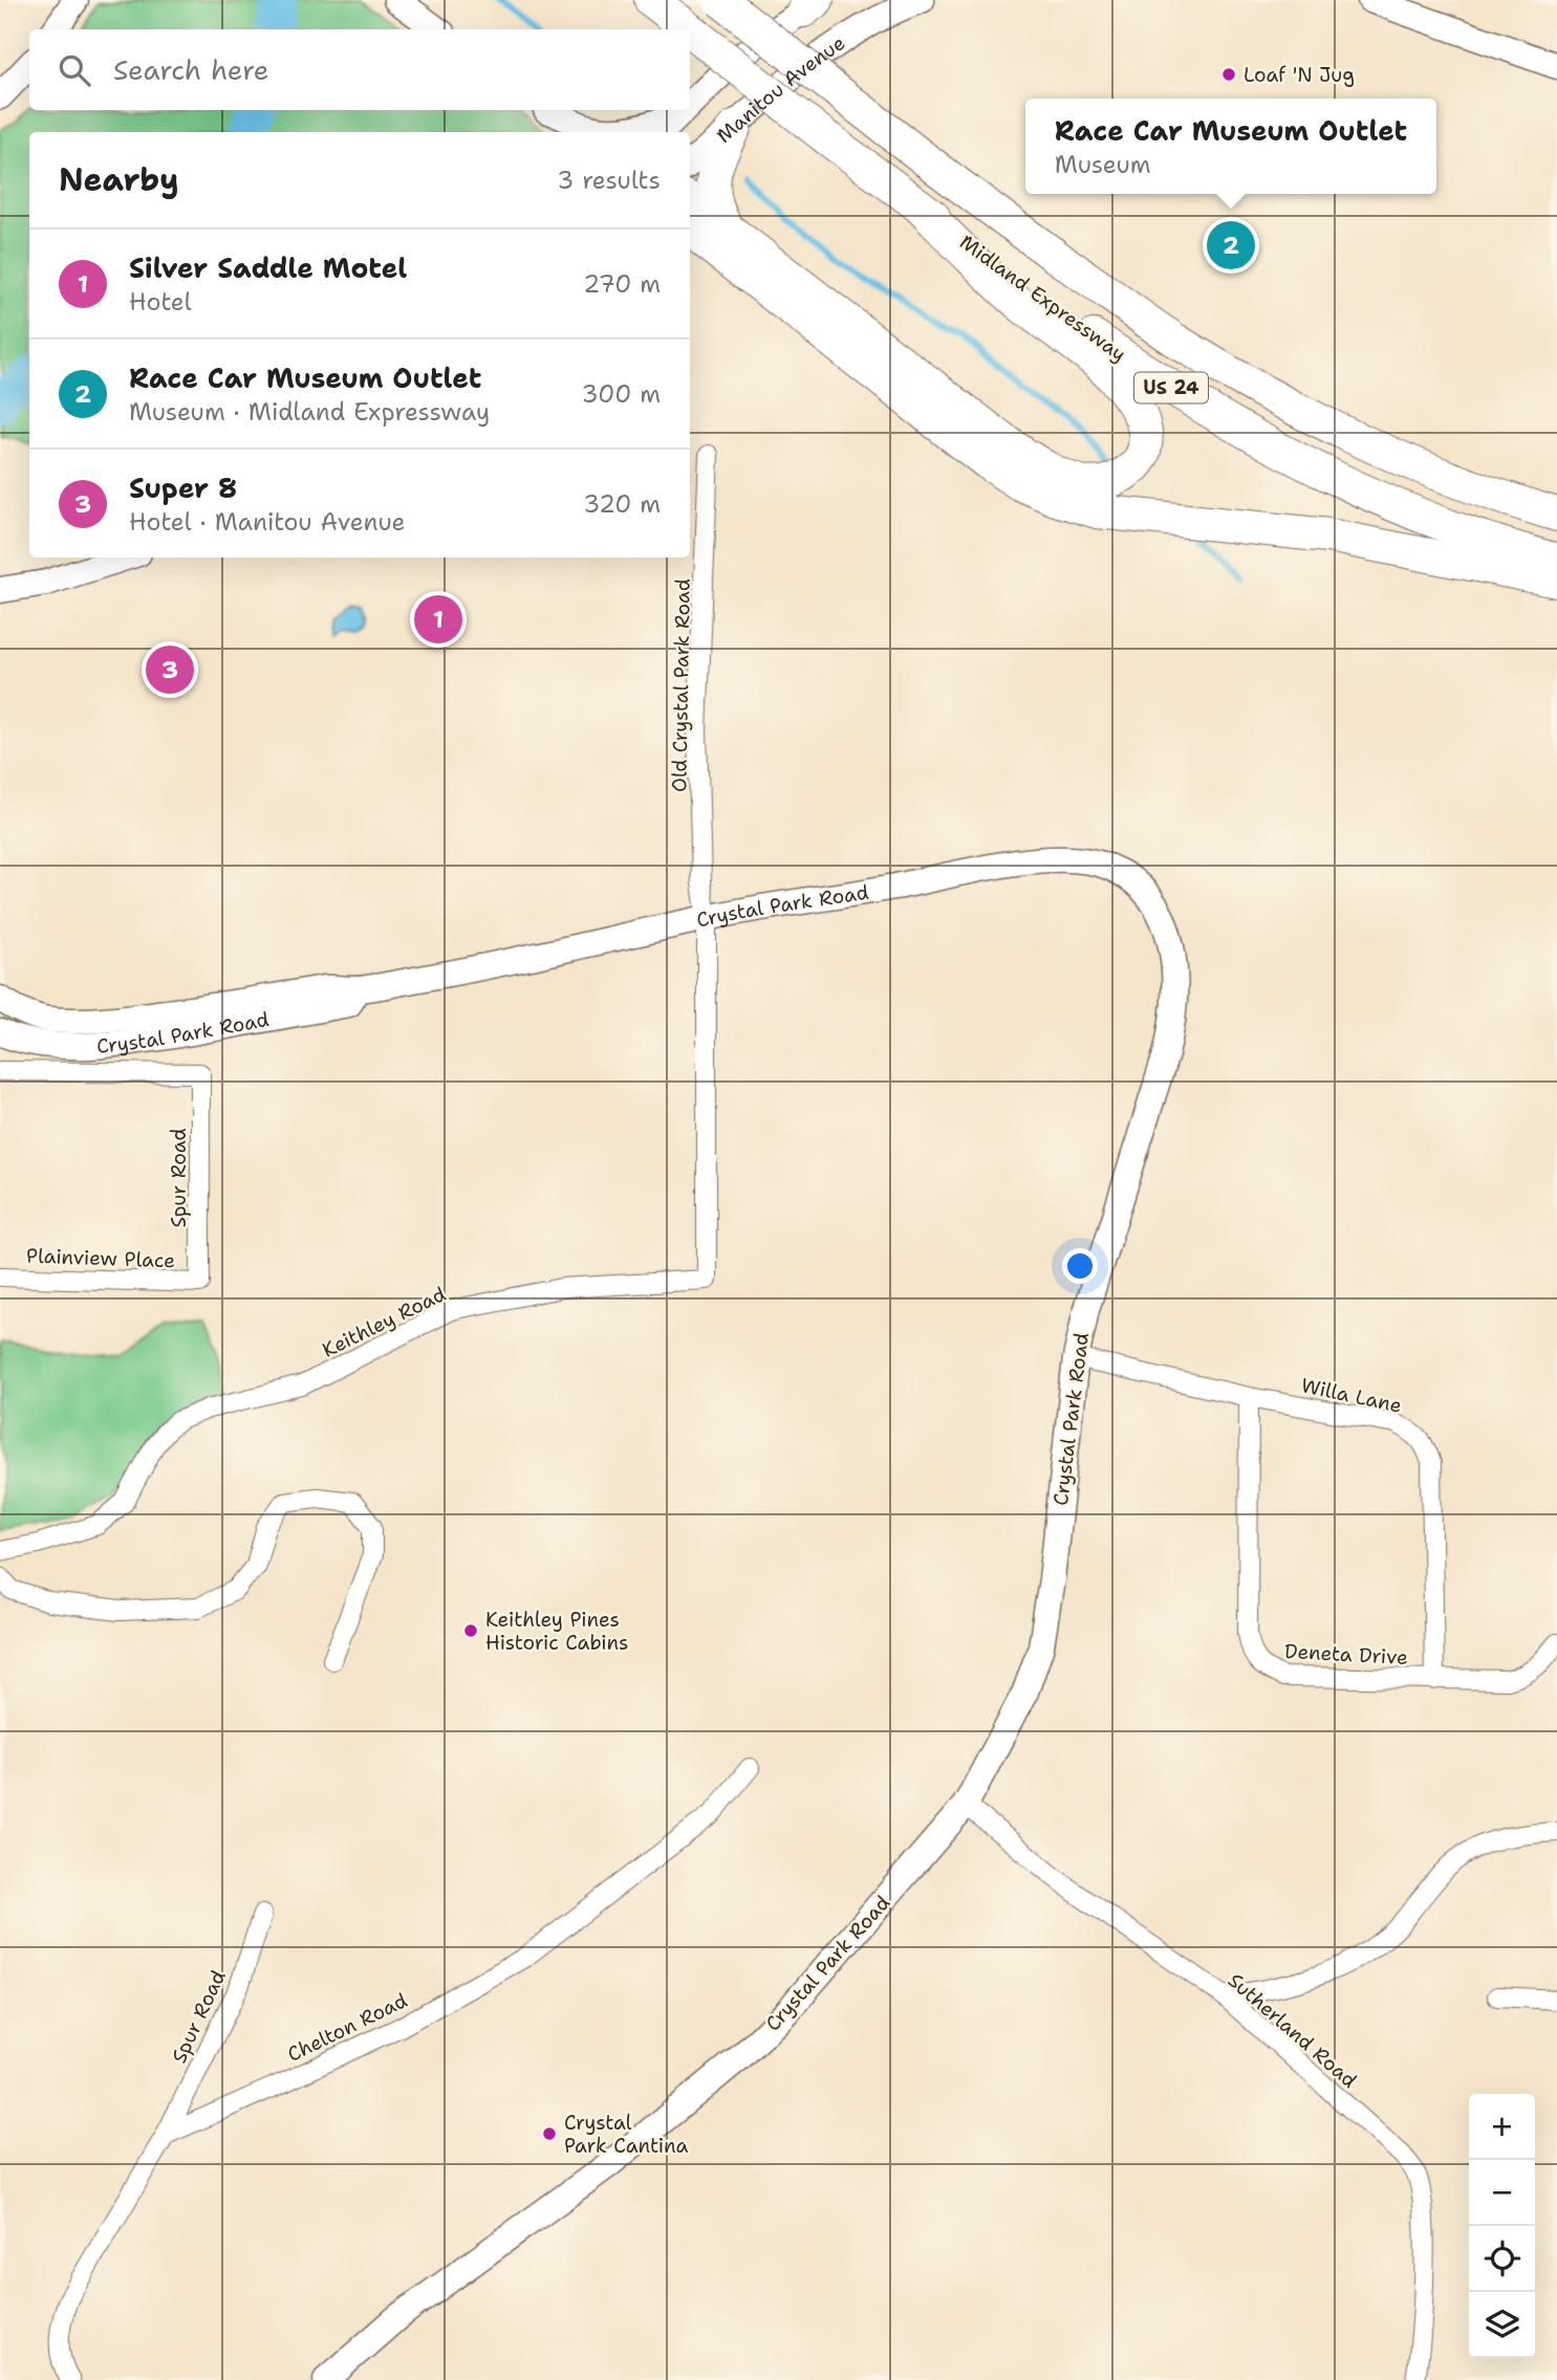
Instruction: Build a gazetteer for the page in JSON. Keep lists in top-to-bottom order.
{
  "streets": {
    "highway": ["Midland Expressway", "US 24"],
    "street": [
      "Manitou Avenue",
      "Old Crystal Park Road",
      "Crystal Park Road",
      "Spur Road",
      "Plainview Place",
      "Keithley Road",
      "Willa Lane",
      "Deneta Drive",
      "Chelton Road",
      "Sutherland Road"
    ]
  },
  "crossings": [
    ["Old Crystal Park Road", "Crystal Park Road"],
    ["Old Crystal Park Road", "Keithley Road"],
    ["Crystal Park Road", "Keithley Road"],
    ["Crystal Park Road", "Willa Lane"],
    ["Crystal Park Road", "Sutherland Road"],
    ["Spur Road", "Plainview Place"],
    ["Spur Road", "Chelton Road"],
    ["Willa Lane", "Deneta Drive"]
  ],
  "places": ["Loaf 'N Jug", "Keithley Pines Historic Cabins", "Crystal Park Cantina"],
  "page": {
    "search": "Search here",
    "popup": ["Race Car Museum Outlet", "Museum"],
    "heading": ["Nearby", "3 results"],
    "pins": ["2", "1", "3"],
    "list": [
      {
        "mark": "1",
        "name": "Silver Saddle Motel",
        "note": "Hotel",
        "value": "270 m"
      },
      {
        "mark": "2",
        "name": "Race Car Museum Outlet",
        "note": "Museum · Midland Expressway",
        "value": "300 m"
      },
      {
        "mark": "3",
        "name": "Super 8",
        "note": "Hotel · Manitou Avenue",
        "value": "320 m"
      }
    ],
    "map_buttons": ["+", "−"]
  }
}
